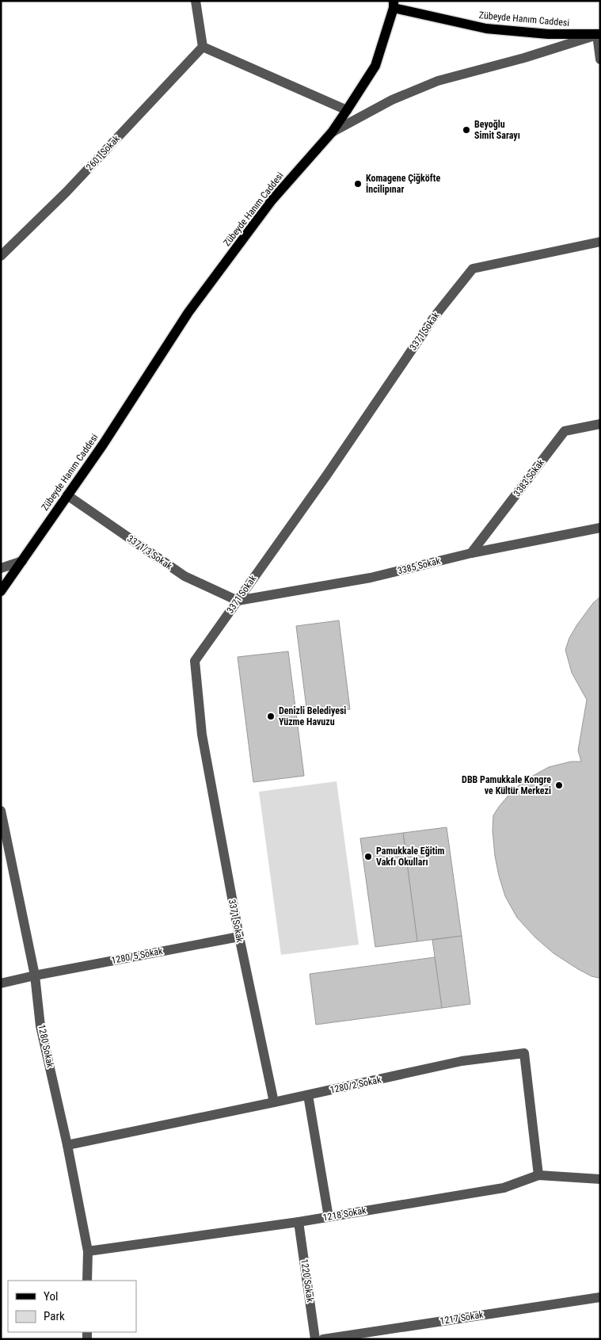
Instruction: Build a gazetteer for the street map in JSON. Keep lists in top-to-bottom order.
{
  "streets": {
    "main road": ["Zübeyde Hanım Caddesi"],
    "street": [
      "2601 Sokak",
      "3371 Sokak",
      "3383 Sokak",
      "3371/3 Sokak",
      "3385 Sokak",
      "1280/5 Sokak",
      "1280 Sokak",
      "1280/2 Sokak",
      "1218 Sokak",
      "1220 Sokak",
      "1217 Sokak"
    ]
  },
  "crossings": [
    ["Zübeyde Hanım Caddesi", "3371/3 Sokak"],
    ["3371 Sokak", "3371/3 Sokak"],
    ["3371 Sokak", "3385 Sokak"],
    ["3371 Sokak", "1280/5 Sokak"],
    ["3371 Sokak", "1280/2 Sokak"],
    ["3383 Sokak", "3385 Sokak"],
    ["3371/3 Sokak", "3385 Sokak"],
    ["1280/5 Sokak", "1280 Sokak"],
    ["1280 Sokak", "1280/2 Sokak"],
    ["1280 Sokak", "1218 Sokak"],
    ["1280/2 Sokak", "1218 Sokak"],
    ["1218 Sokak", "1220 Sokak"]
  ],
  "places": [
    "Beyoğlu Simit Sarayı",
    "Komagene Çiğköfte İncilipınar",
    "Denizli Belediyesi Yüzme Havuzu",
    "DBB Pamukkale Kongre ve Kültür Merkezi",
    "Pamukkale Eğitim Vakfı Okulları"
  ],
  "legend": ["Yol", "Park"]
}
